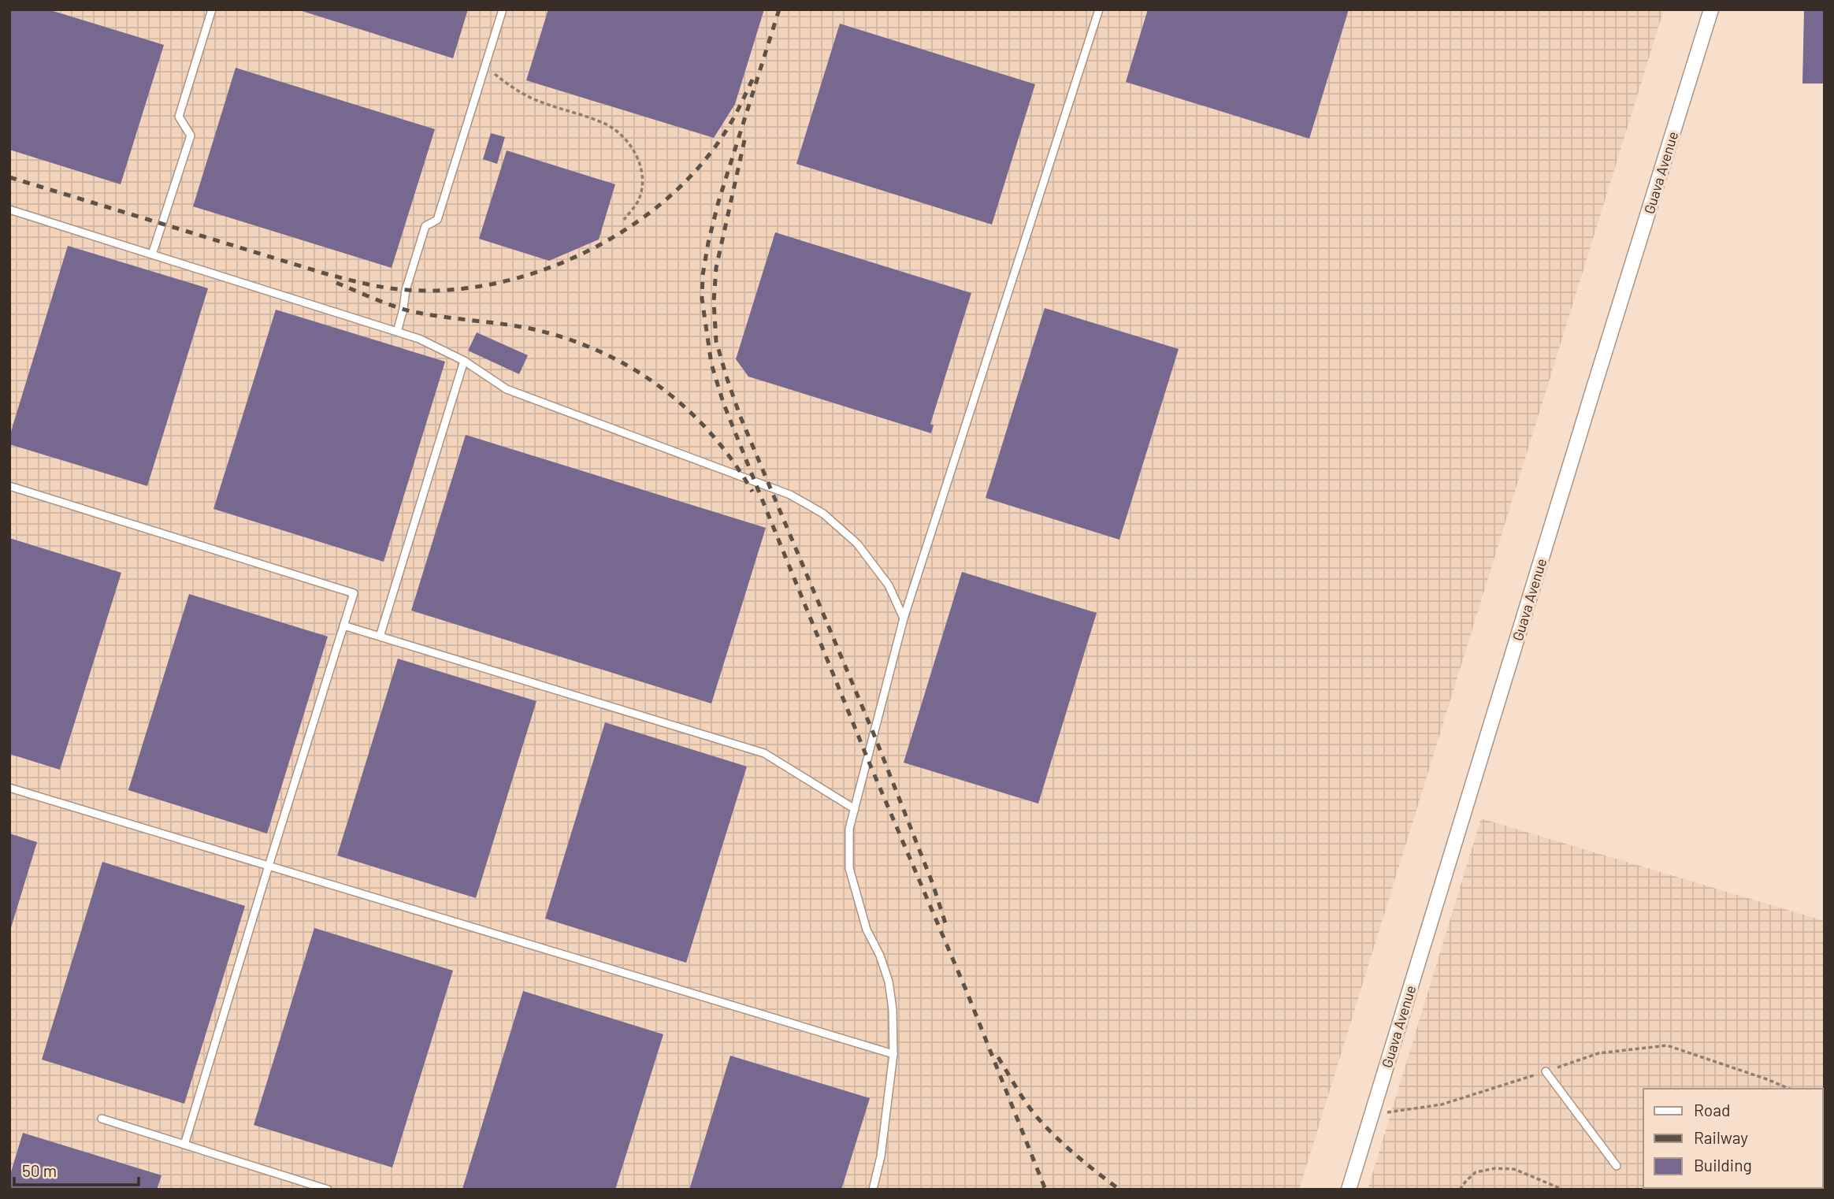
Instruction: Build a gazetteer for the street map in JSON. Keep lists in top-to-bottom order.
{
  "streets": {
    "street": ["Guava Avenue"]
  },
  "legend": ["Road", "Railway", "Building"],
  "scale_bar": "50 m"
}
